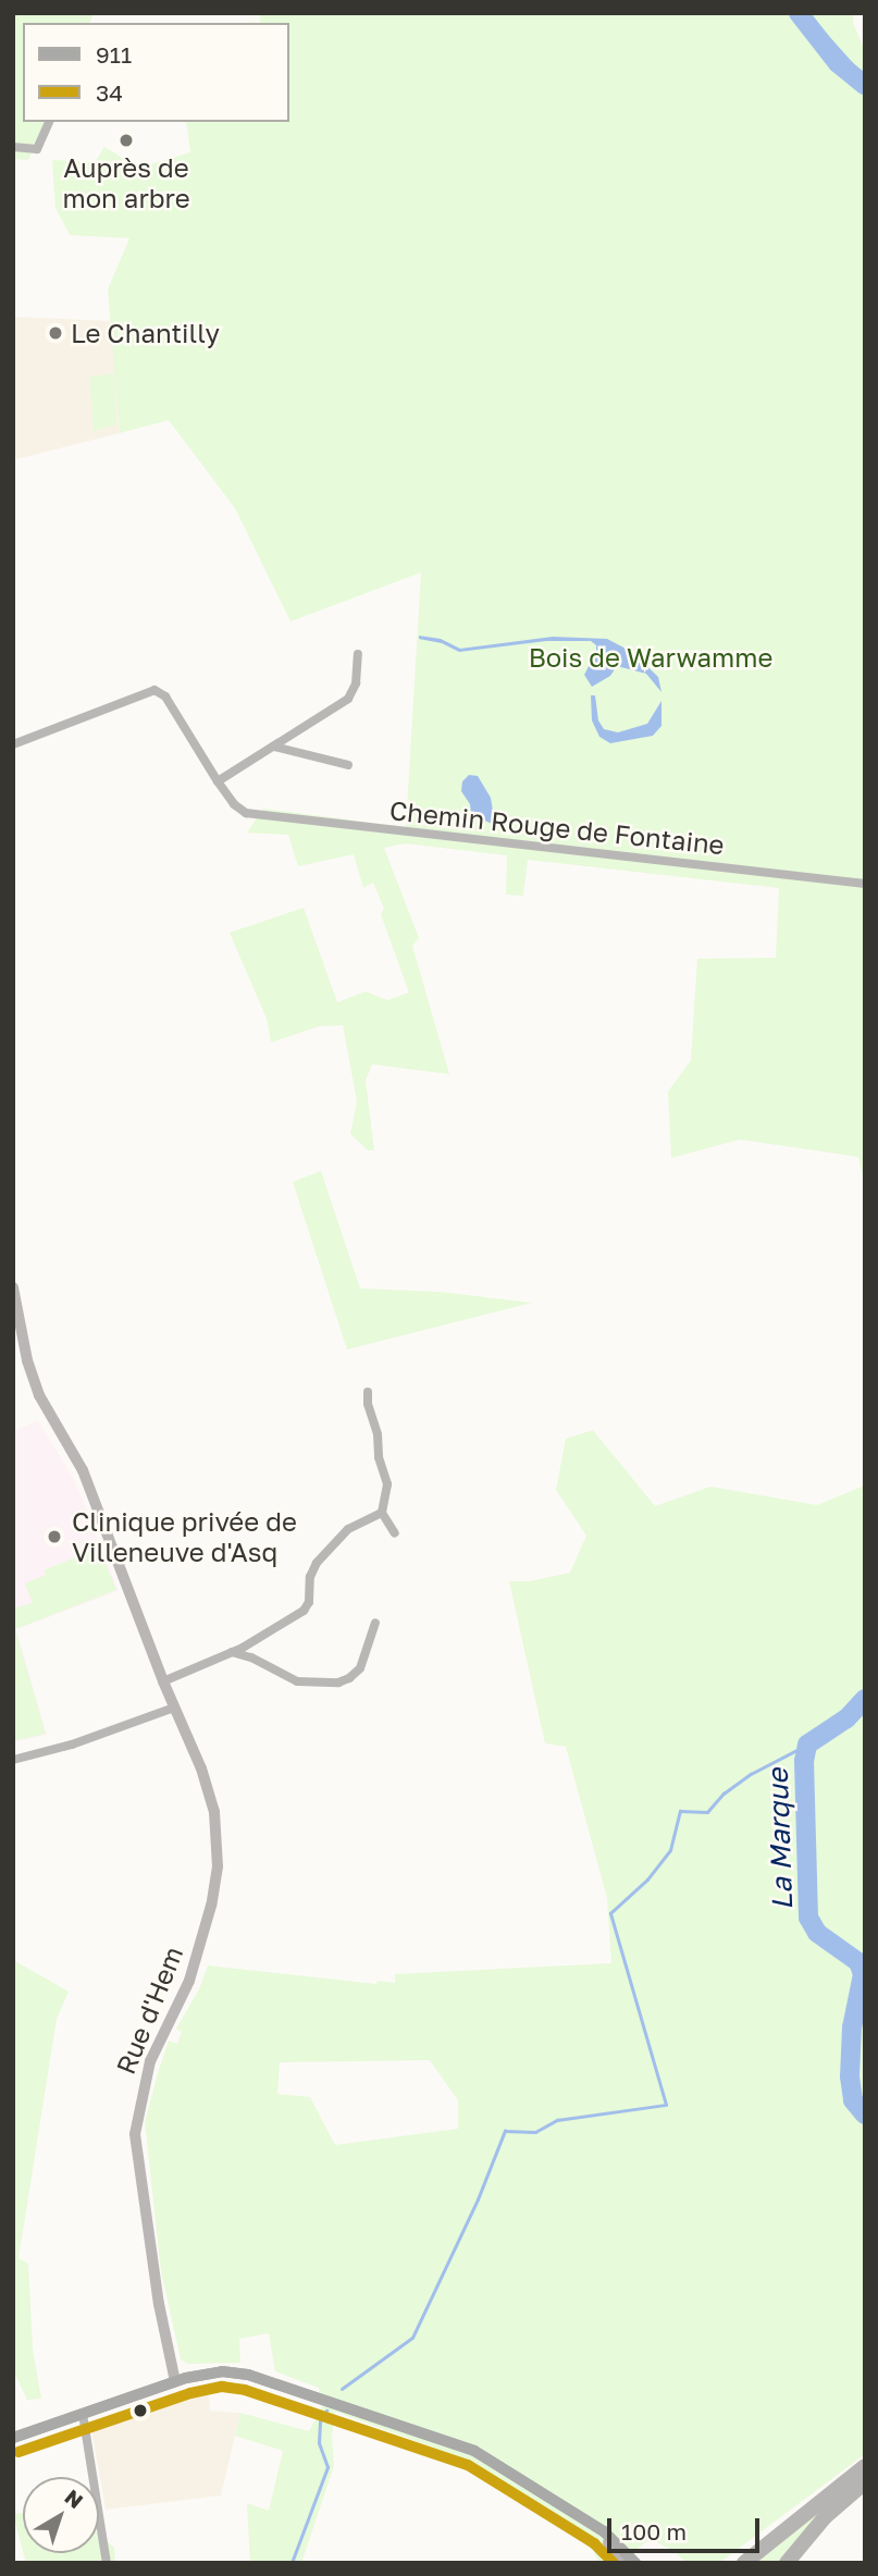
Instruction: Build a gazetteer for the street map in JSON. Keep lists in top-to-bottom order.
{
  "streets": {
    "street": ["Chemin Rouge de Fontaine", "Rue d'Hem"]
  },
  "water": ["La Marque"],
  "parks": ["Bois de Warwamme"],
  "places": ["Auprès de mon arbre", "Le Chantilly", "Clinique privée de Villeneuve d'Asq"],
  "lines": ["transit line 911", "transit line 34"],
  "legend": ["911", "34"],
  "scale_bar": "100 m",
  "north": "top right"
}
